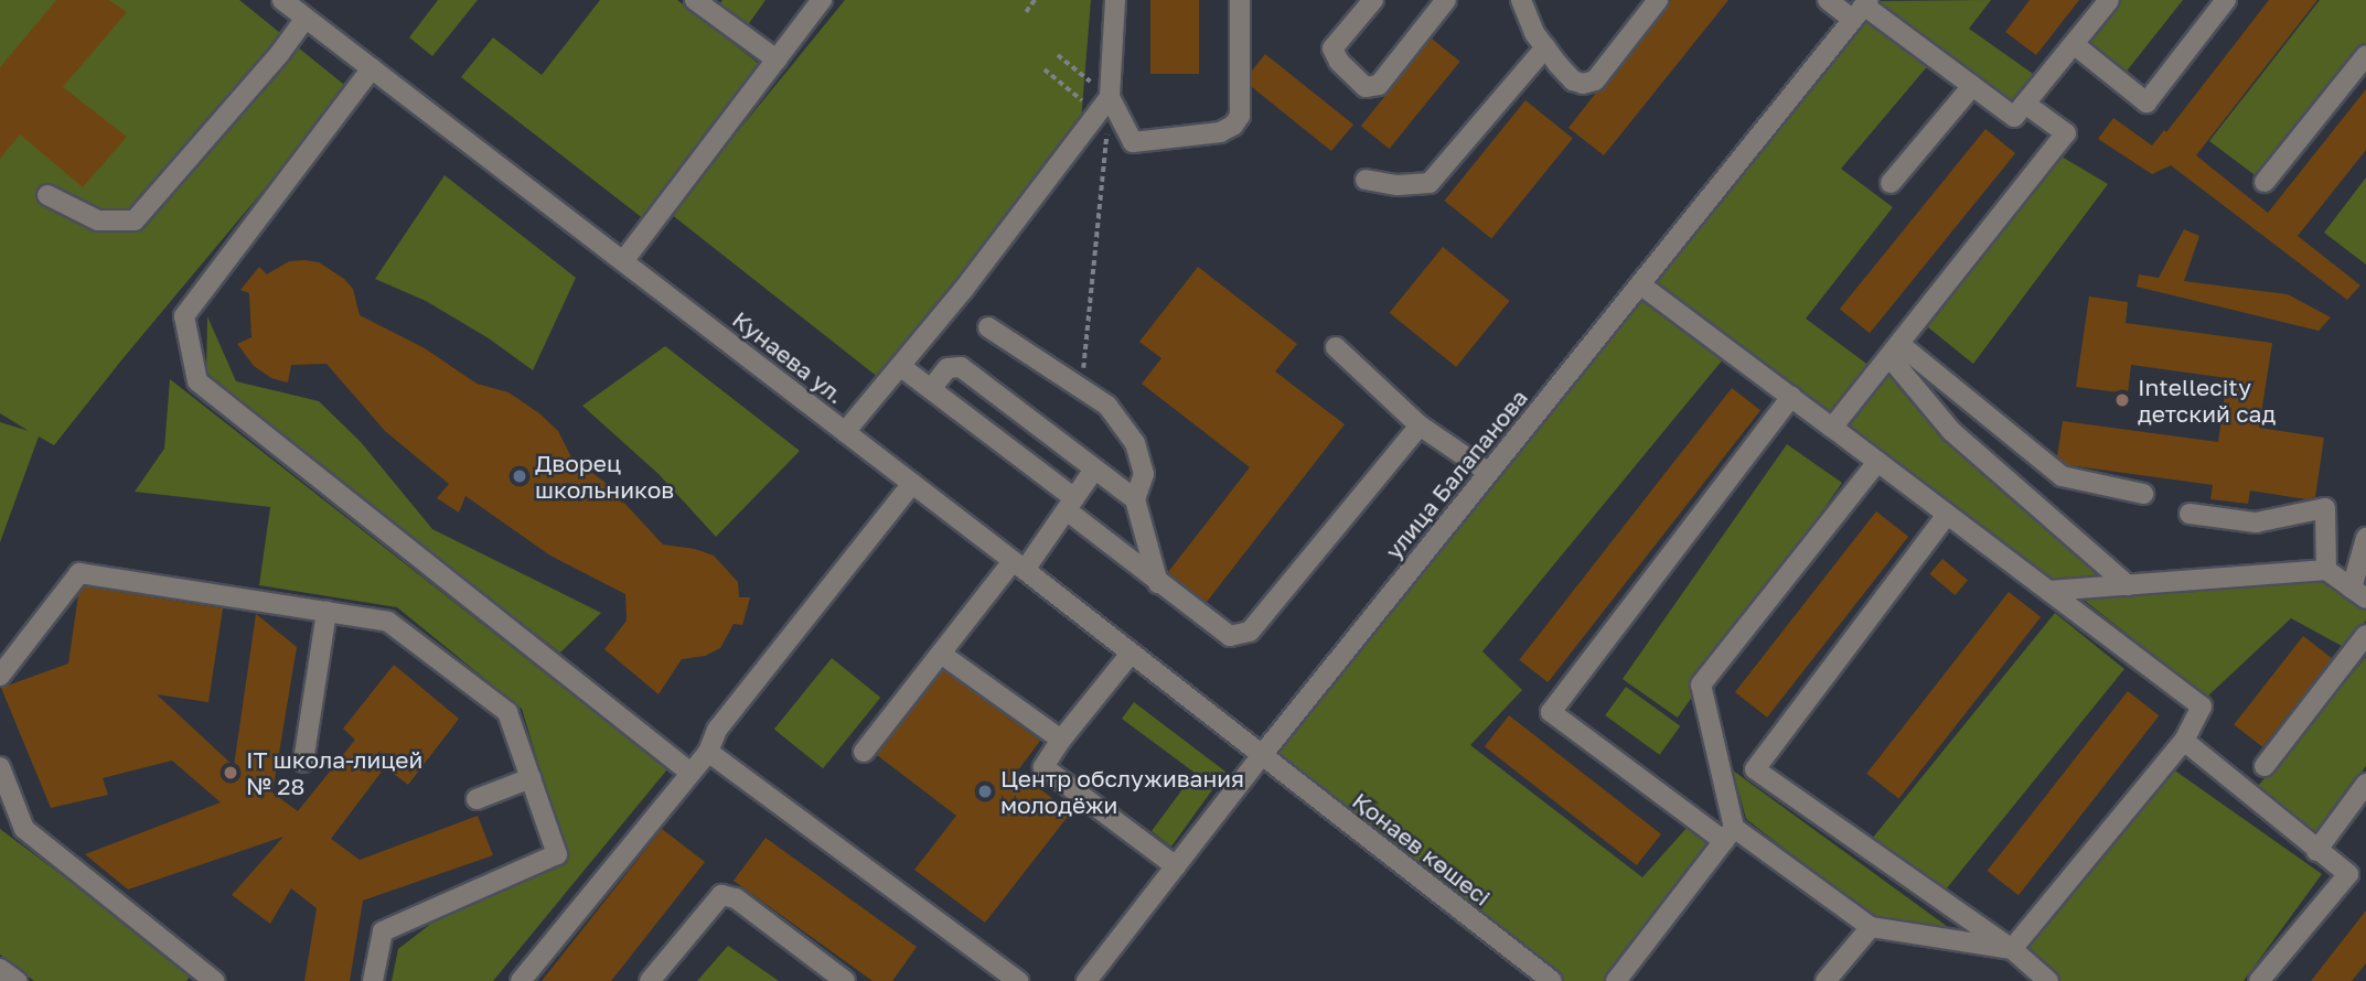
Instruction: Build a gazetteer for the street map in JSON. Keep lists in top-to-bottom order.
{
  "streets": {
    "street": ["Кунаева ул.", "улица Балапанова", "Қонаев көшесі"]
  },
  "crossings": [
    ["Кунаева ул.", "улица Балапанова"],
    ["Кунаева ул.", "Қонаев көшесі"],
    ["улица Балапанова", "Қонаев көшесі"]
  ],
  "places": [
    "Intellecity детский сад",
    "Дворец школьников",
    "IT школа-лицей № 28",
    "Центр обслуживания молодёжи"
  ]
}
